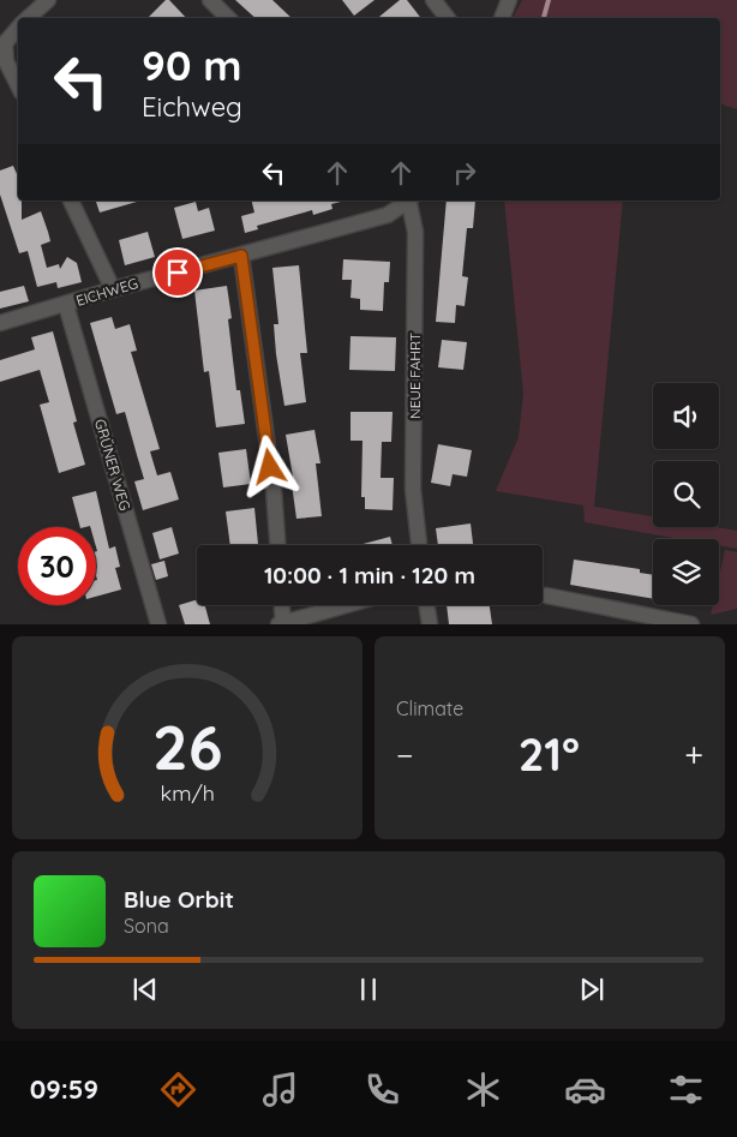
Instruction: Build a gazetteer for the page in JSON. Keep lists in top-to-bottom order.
{
  "streets": {
    "street": ["EICHWEG", "NEUE FAHRT", "GRÜNER WEG"]
  },
  "crossings": [
    ["EICHWEG", "GRÜNER WEG"]
  ],
  "page": {
    "turn": ["90 m", "Eichweg"],
    "limit": "30",
    "trip": "10:00 · 1 min · 120 m",
    "tile": "Climate",
    "heat": ["−", "21°", "+"],
    "song": ["Blue Orbit", "Sona"],
    "tabs": "09:59",
    "gauge": ["26", "km/h"]
  }
}
